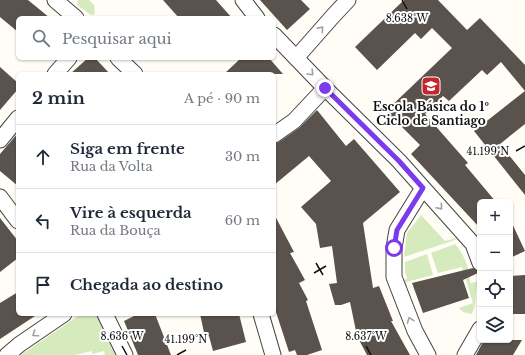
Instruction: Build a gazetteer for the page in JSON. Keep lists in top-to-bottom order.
{
  "places": {
    "school or university": ["Escola Básica do 1º Ciclo de Santiago"]
  },
  "page": {
    "search": "Pesquisar aqui",
    "heading": ["2 min", "A pé · 90 m"],
    "list": [
      ["Siga em frente", "Rua da Volta", "30 m"],
      ["Vire à esquerda", "Rua da Bouça", "60 m"],
      "Chegada ao destino"
    ],
    "map_buttons": ["+", "−"]
  },
  "coordinates": [
    "8.638°W",
    "41.199°N",
    "8.636°W",
    "8.637°W"
  ]
}
